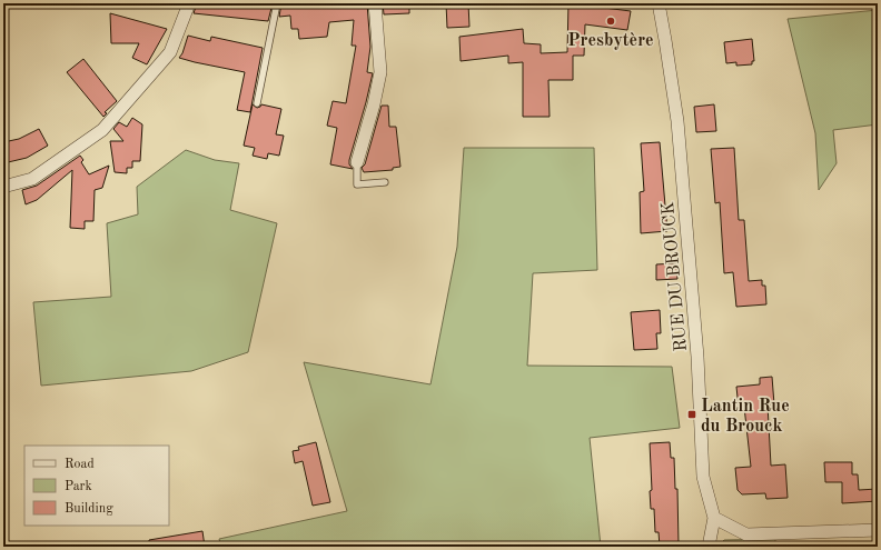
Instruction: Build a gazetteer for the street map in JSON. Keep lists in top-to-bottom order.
{
  "streets": {
    "street": ["RUE DU BROUCK"]
  },
  "places": {
    "other": ["Presbytère"],
    "transit": ["Lantin Rue du Brouck"]
  },
  "legend": ["Road", "Park", "Building"]
}
